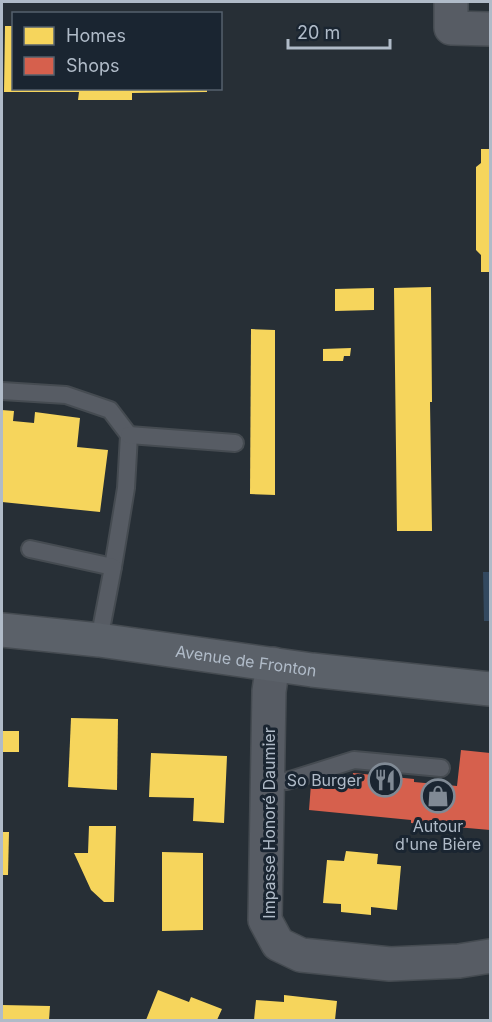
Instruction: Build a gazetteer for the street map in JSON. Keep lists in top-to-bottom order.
{
  "streets": {
    "main road": ["Avenue de Fronton"],
    "street": ["Impasse Honoré Daumier"]
  },
  "crossings": [
    ["Avenue de Fronton", "Impasse Honoré Daumier"]
  ],
  "places": {
    "restaurant": ["So Burger"],
    "shop": ["Autour d'une Bière"]
  },
  "legend": ["Homes", "Shops"],
  "scale_bar": "20 m"
}
